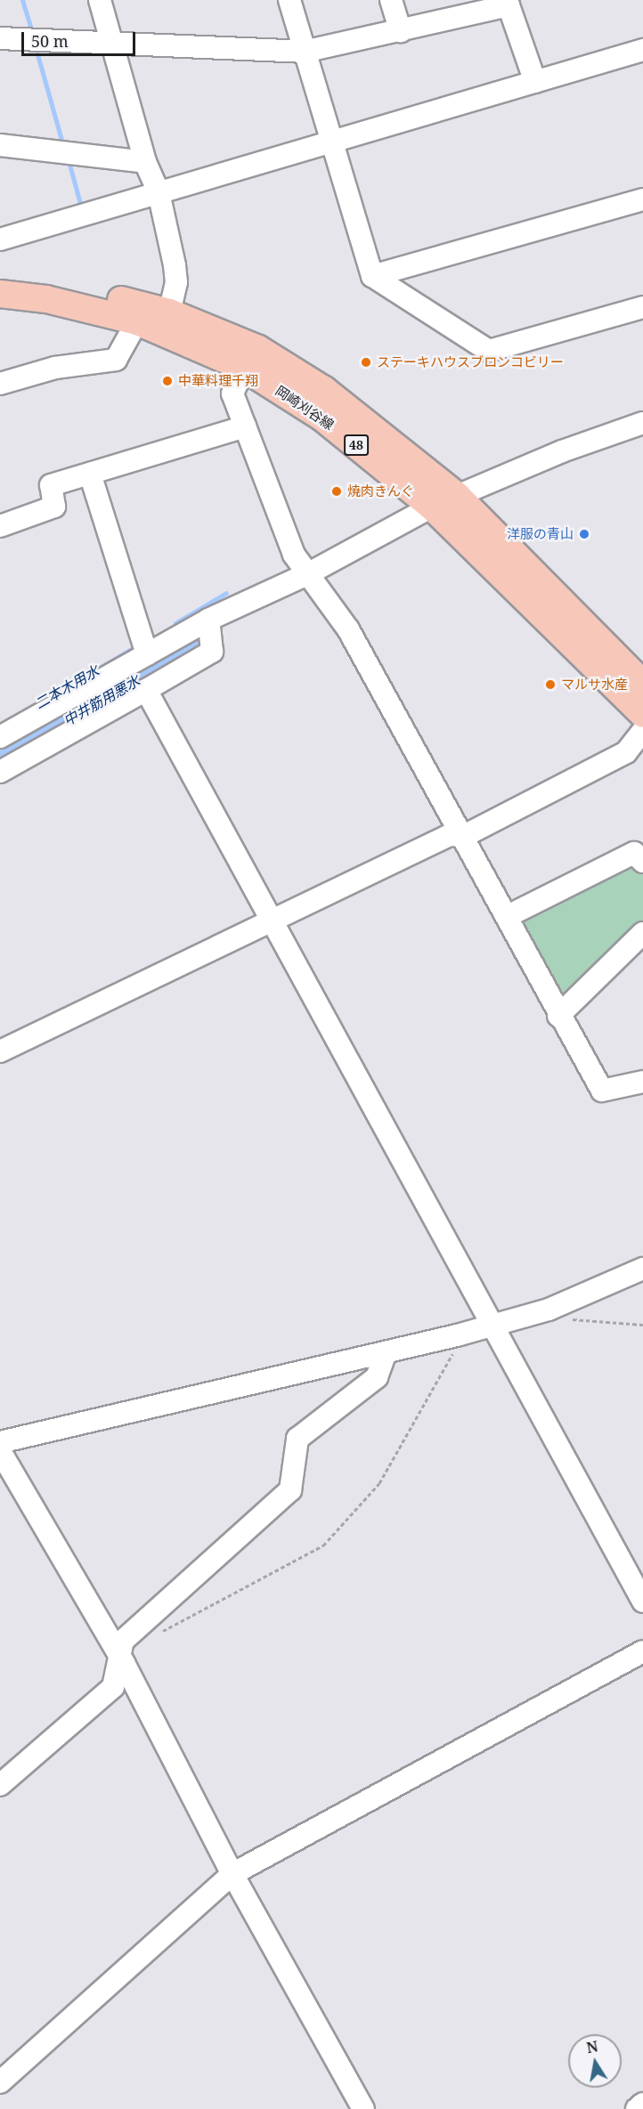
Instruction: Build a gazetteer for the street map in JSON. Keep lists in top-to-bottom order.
{
  "streets": {
    "main road": ["岡崎刈谷線", "48"]
  },
  "water": ["二本木用水", "中井筋用悪水"],
  "places": [
    "ステーキハウスブロンコビリー",
    "中華料理千翔",
    "焼肉きんぐ",
    "洋服の青山",
    "マルサ水産"
  ],
  "scale_bar": "50 m",
  "north": "top"
}
